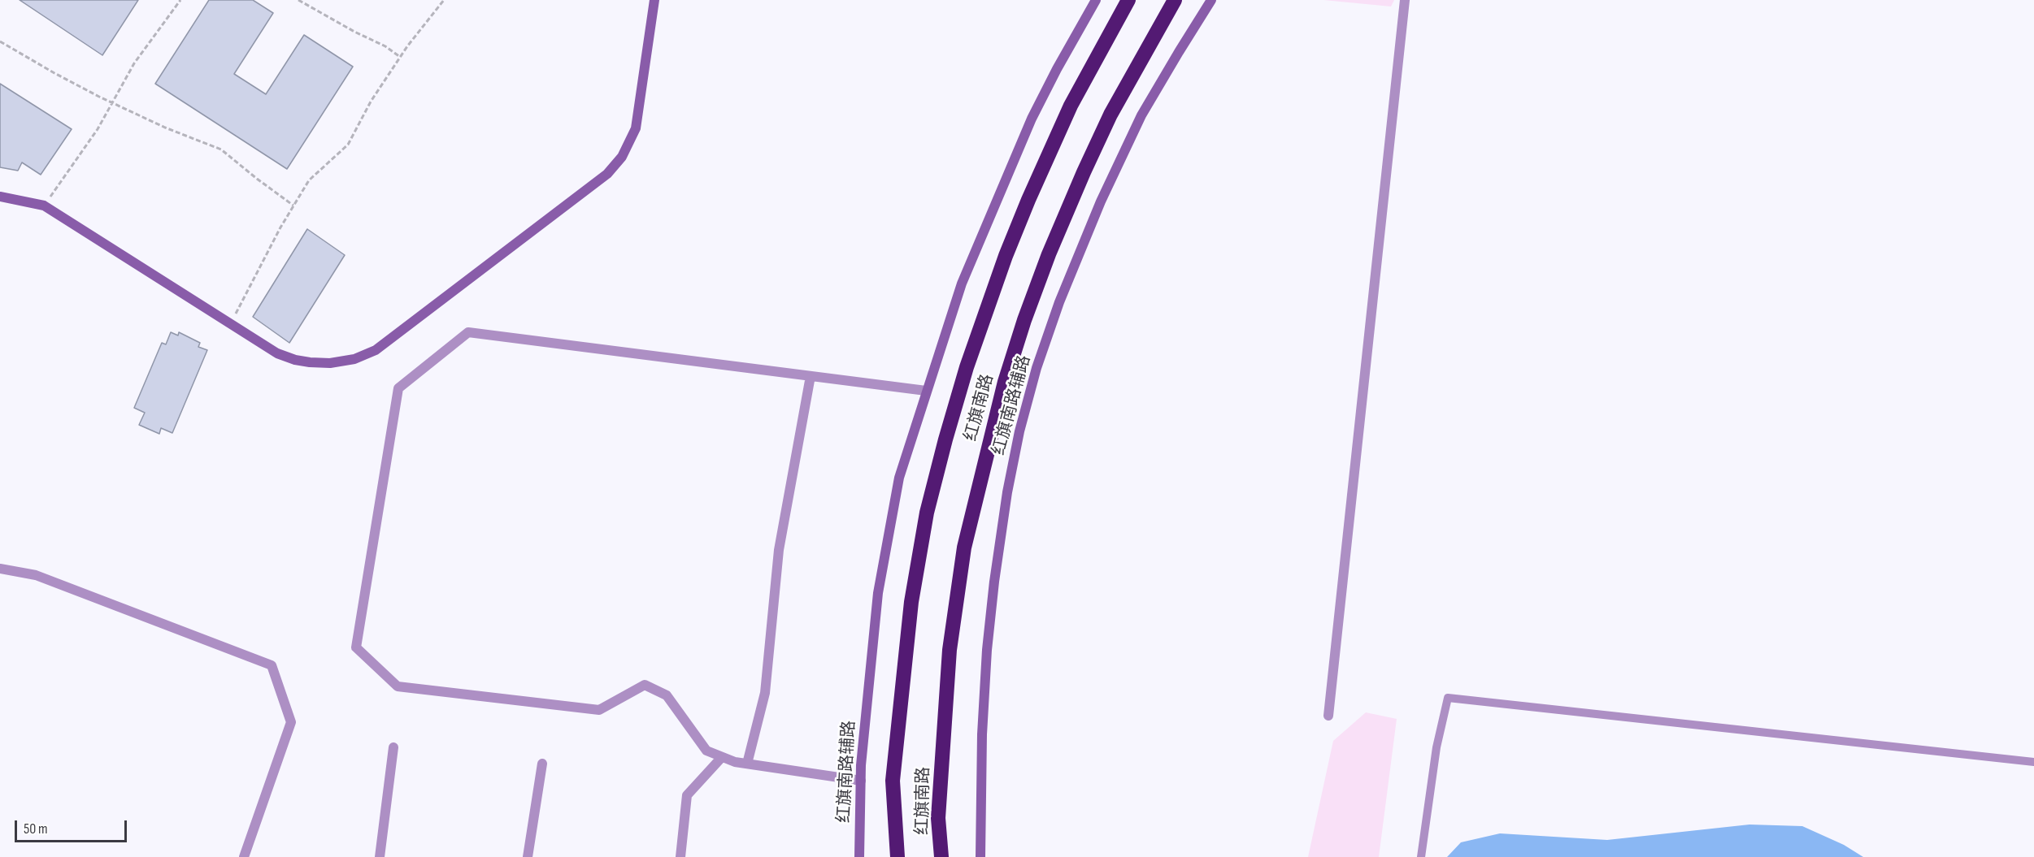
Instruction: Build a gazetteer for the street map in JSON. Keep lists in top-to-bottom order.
{
  "streets": {
    "highway": ["红旗南路"],
    "main road": ["红旗南路辅路"]
  },
  "scale_bar": "50 m"
}
